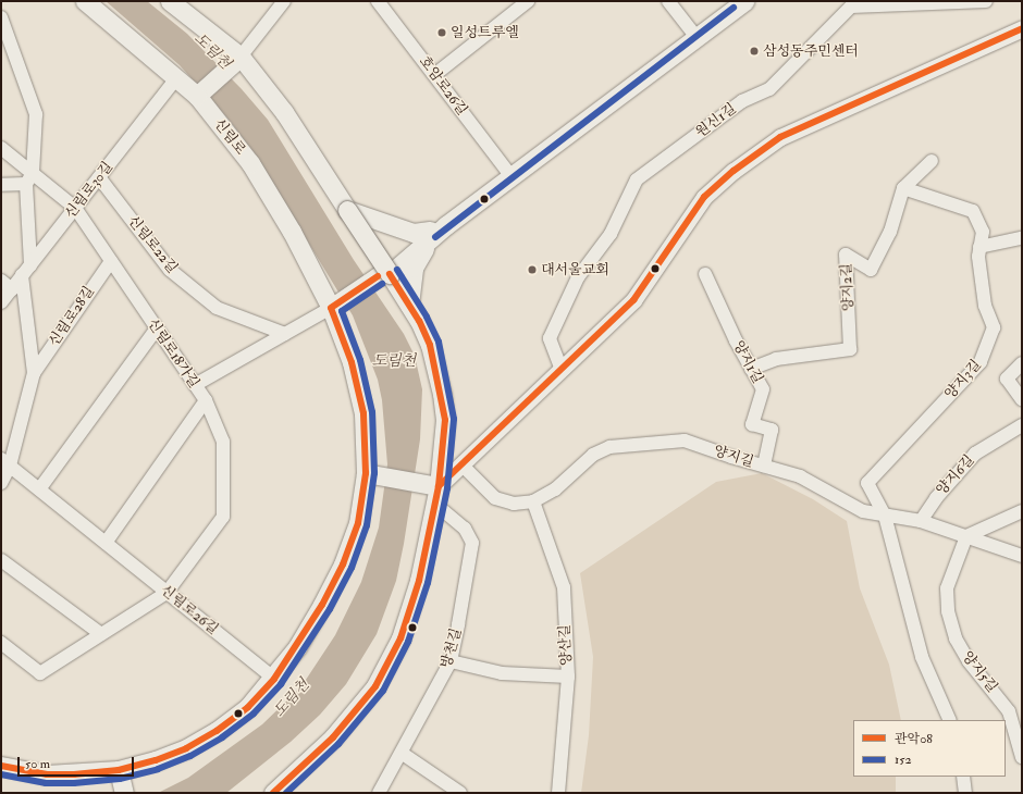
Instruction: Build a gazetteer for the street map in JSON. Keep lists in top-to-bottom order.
{
  "streets": {
    "main road": ["신림로"],
    "street": [
      "호암로26길",
      "원신1길",
      "신림로30길",
      "신림로22길",
      "양지2길",
      "신림로28길",
      "신림로18가길",
      "양지1길",
      "양지3길",
      "양지길",
      "양지6길",
      "신림로26길",
      "양산길",
      "방천길",
      "양지5길"
    ]
  },
  "crossings": [
    ["신림로", "신림로30길"],
    ["신림로", "신림로26길"],
    ["신림로30길", "신림로22길"],
    ["신림로30길", "신림로28길"],
    ["신림로30길", "신림로18가길"],
    ["양지2길", "양지1길"],
    ["양지2길", "양지3길"],
    ["신림로28길", "신림로18가길"],
    ["신림로28길", "신림로26길"],
    ["신림로18가길", "신림로26길"],
    ["양지1길", "양지길"],
    ["양지3길", "양지길"],
    ["양지길", "양지6길"],
    ["양지길", "양산길"],
    ["양지길", "양지5길"]
  ],
  "water": ["도림천"],
  "places": ["일성트루엘", "삼성동주민센터", "대서울교회"],
  "lines": ["transit line 152", "transit line 관악08"],
  "legend": ["관악08", "152"],
  "scale_bar": "50 m"
}
